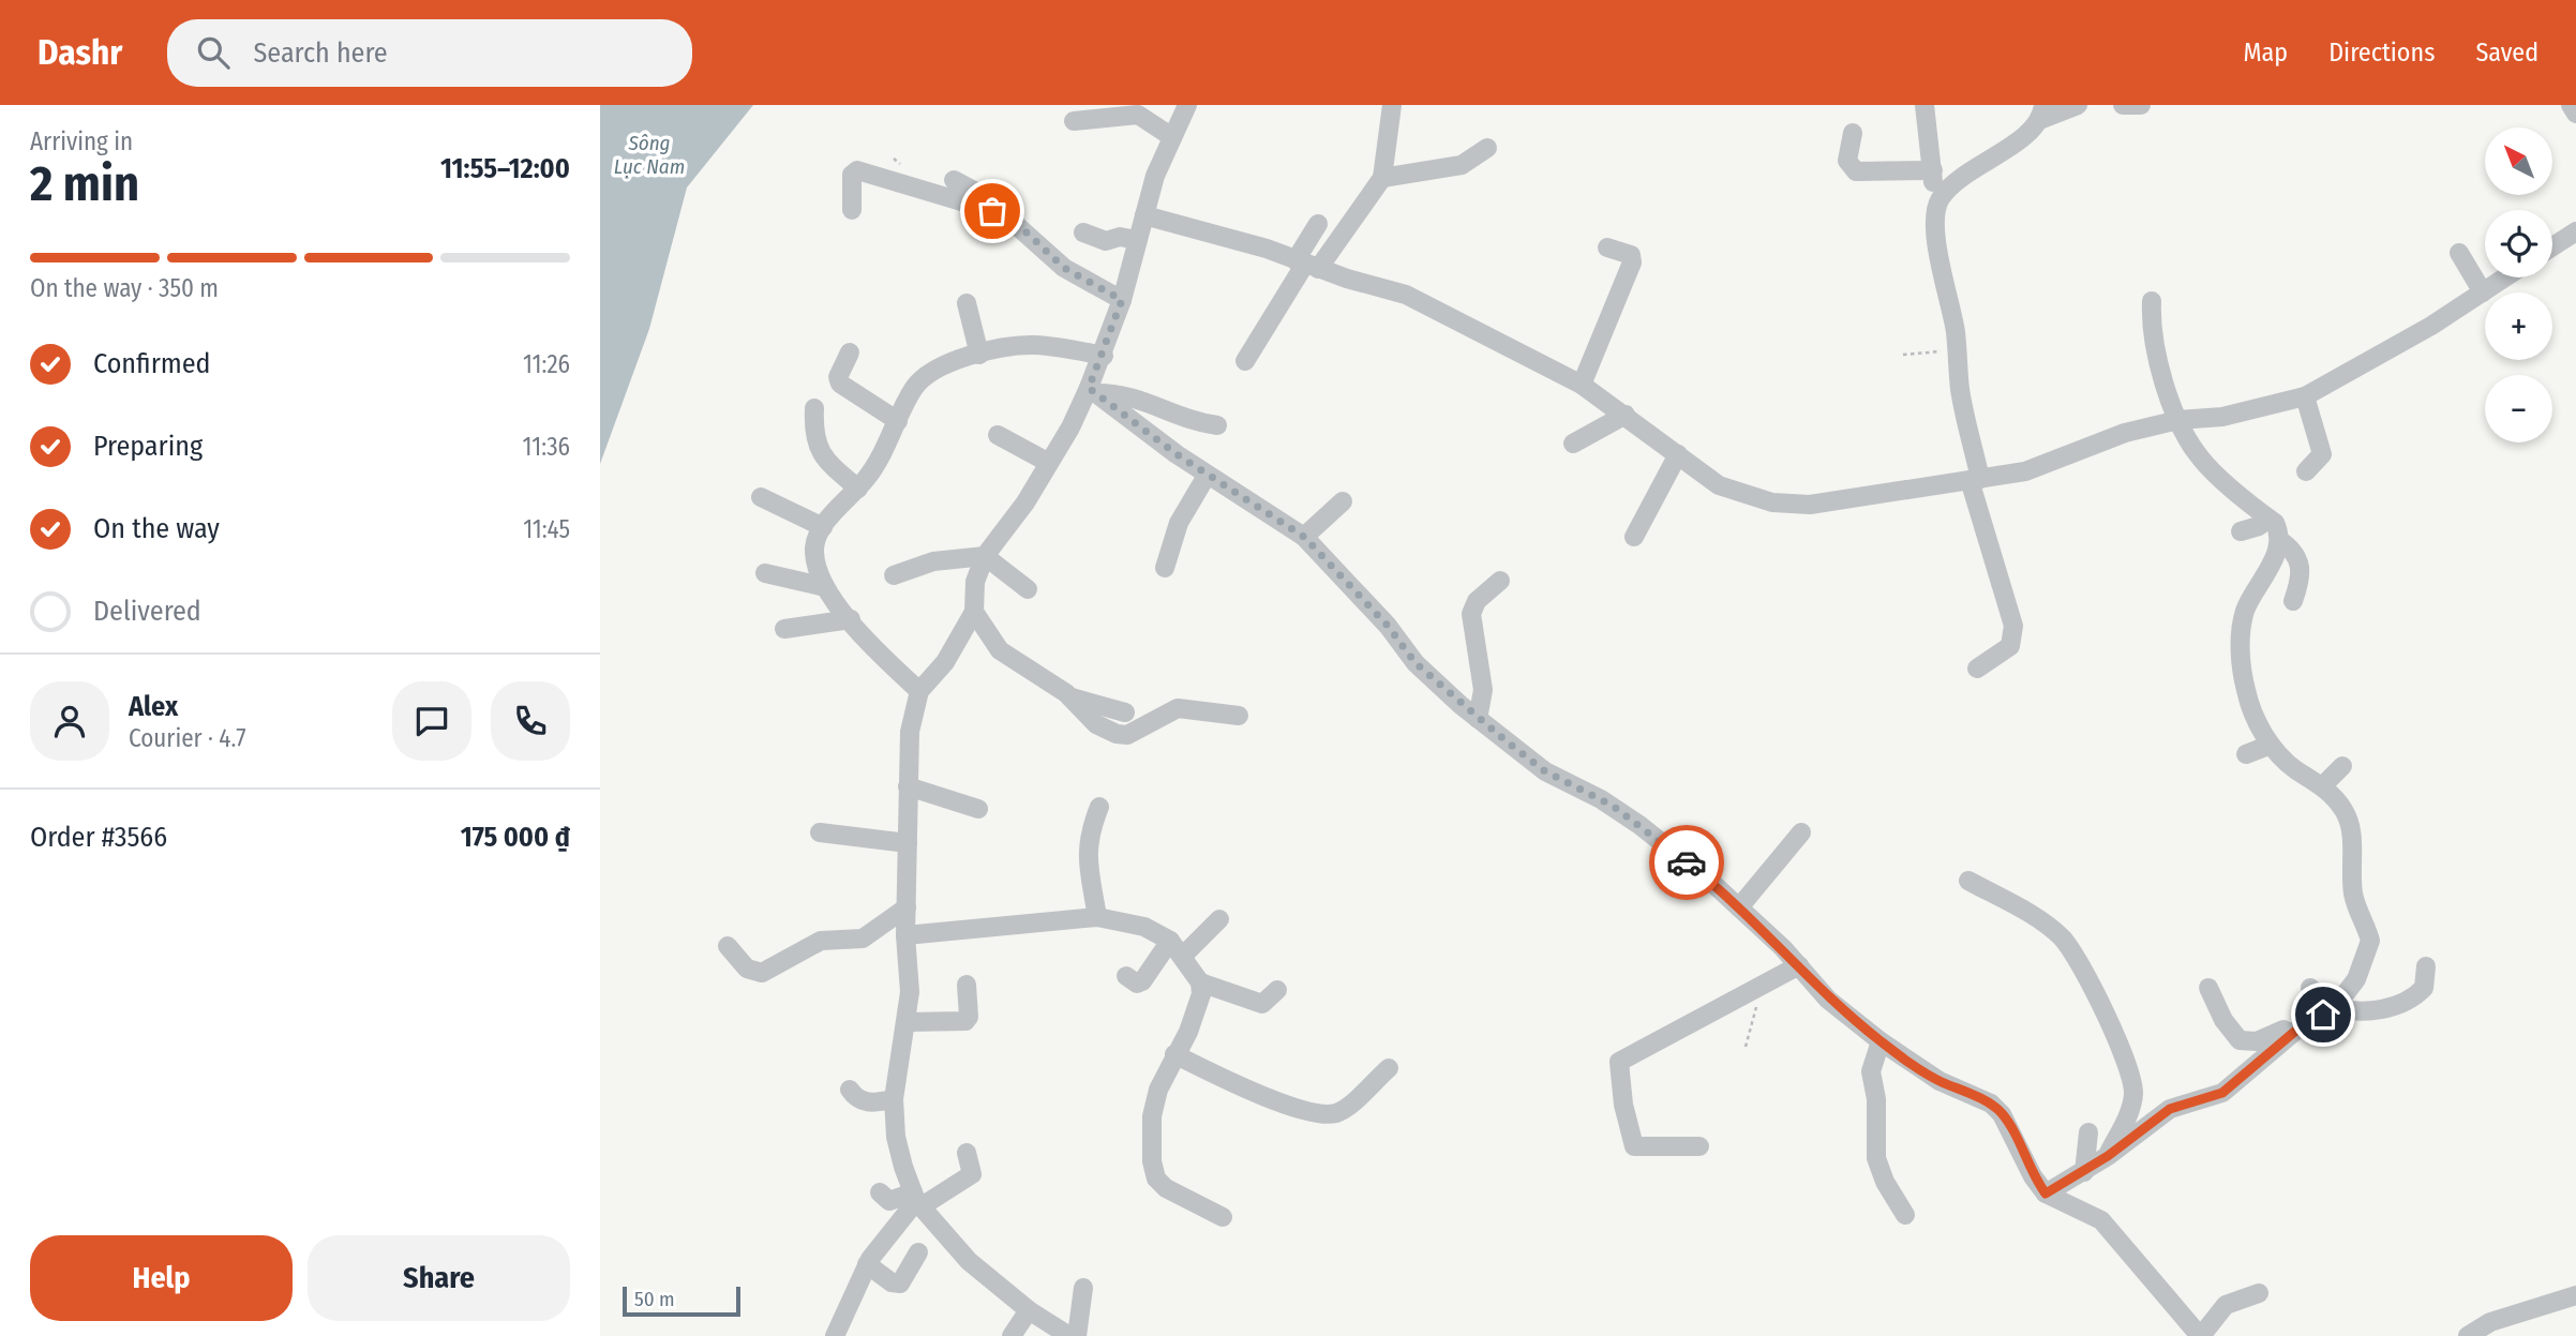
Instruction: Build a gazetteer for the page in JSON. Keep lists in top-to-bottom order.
{
  "water": ["Sông Lục Nam"],
  "scale_bar": "50 m",
  "north": "top left",
  "page": {
    "header": "Dashr",
    "search": "Search here",
    "nav": ["Map", "Directions", "Saved"],
    "heading": ["2 min", "Arriving in", "11:55–12:00"],
    "panel": [
      "Alex",
      "Courier · 4.7",
      "Order #3566",
      "175 000 ₫"
    ],
    "map_buttons": ["+", "−"],
    "bar": "On the way · 350 m",
    "list": [
      ["Confirmed", "11:26"],
      ["Preparing", "11:36"],
      ["On the way", "11:45"],
      "Delivered"
    ],
    "buttons": ["Help", "Share"],
    "scale": "50 m"
  }
}
